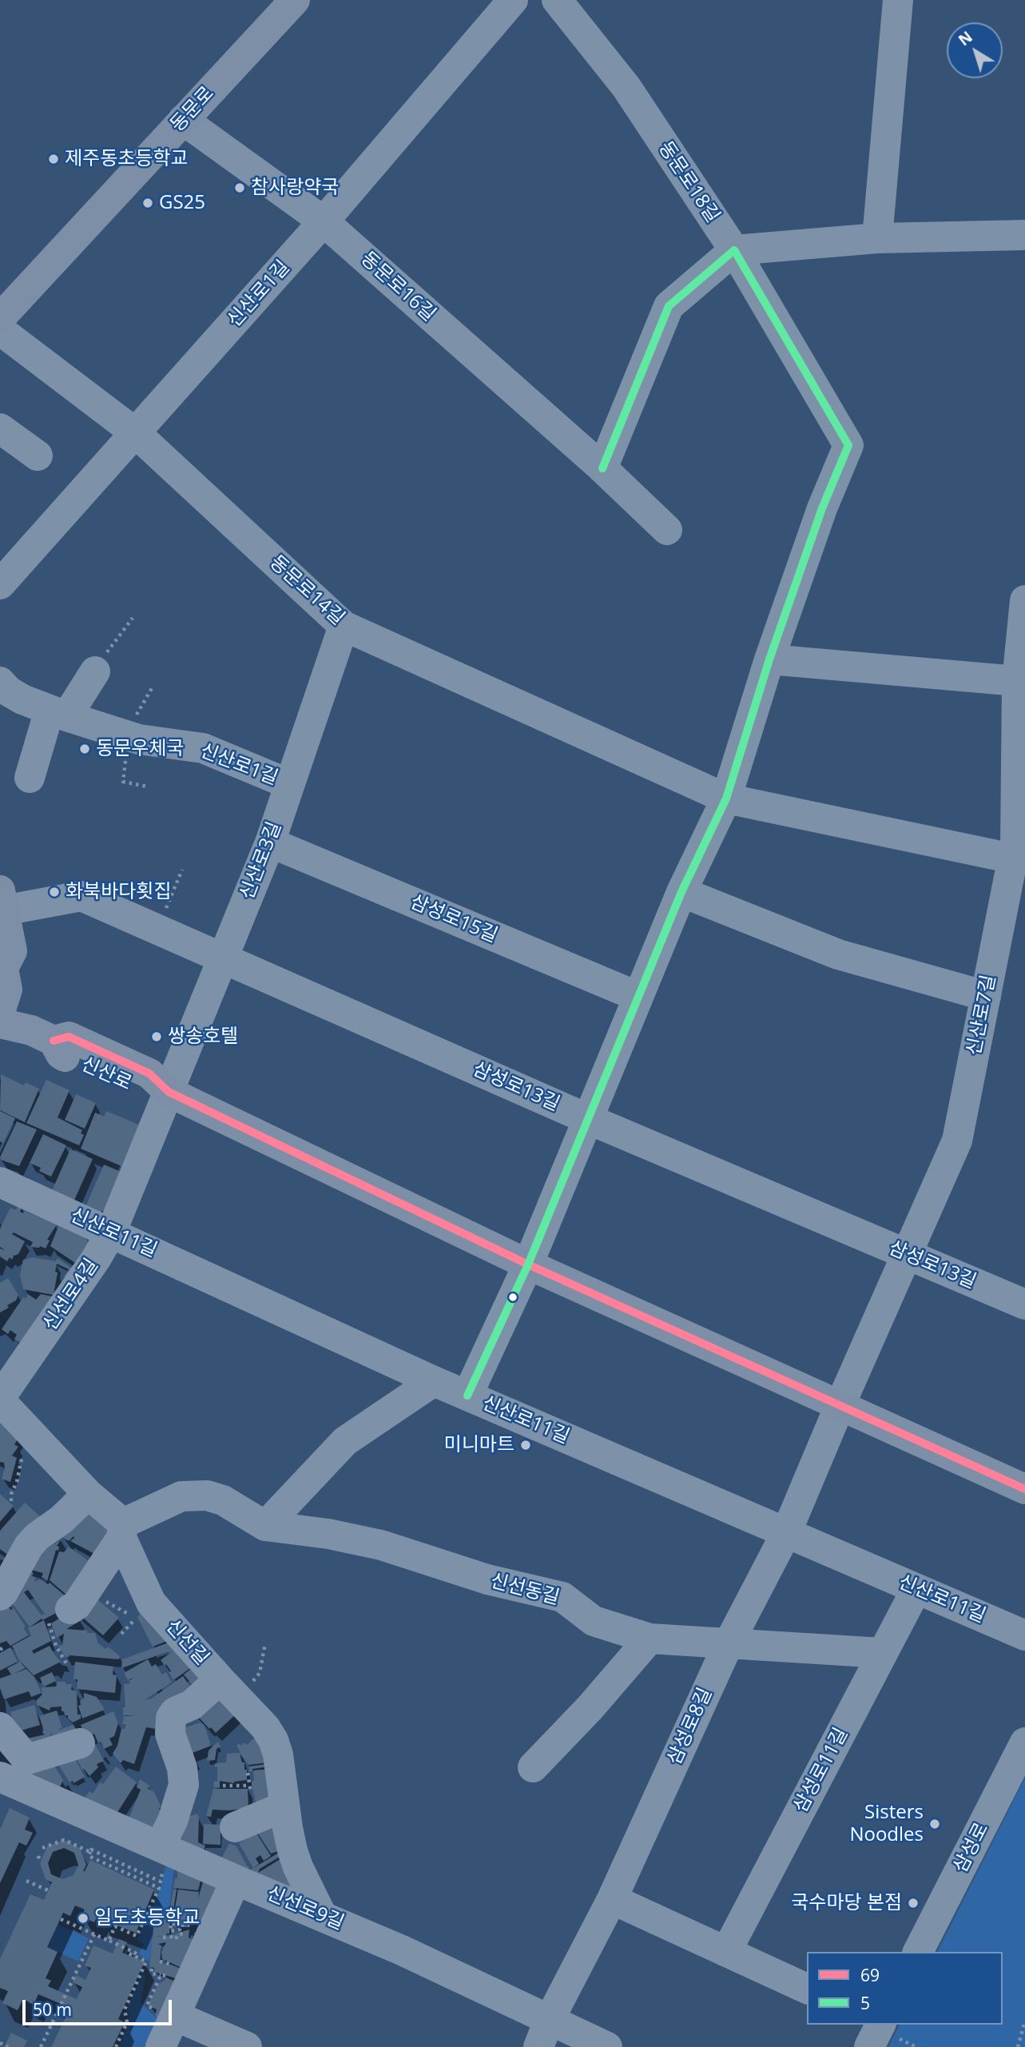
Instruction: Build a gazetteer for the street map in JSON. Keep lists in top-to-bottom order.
{
  "streets": {
    "main road": ["동문로", "신산로"],
    "street": [
      "동문로18길",
      "동문로16길",
      "신산로1길",
      "동문로14길",
      "신산로3길",
      "삼성로15길",
      "신산로7길",
      "삼성로13길",
      "신산로11길",
      "신선로4길",
      "신선동길",
      "신선길",
      "삼성로8길",
      "삼성로11길",
      "삼성로",
      "신선로9길"
    ]
  },
  "crossings": [
    ["동문로", "동문로16길"],
    ["동문로16길", "신산로1길"],
    ["신산로1길", "동문로14길"],
    ["신산로1길", "신산로3길"],
    ["동문로14길", "신산로3길"],
    ["동문로14길", "신산로7길"],
    ["신산로3길", "삼성로15길"],
    ["신산로3길", "신산로"],
    ["신산로3길", "삼성로13길"],
    ["신산로3길", "신선로4길"],
    ["신산로7길", "신산로"],
    ["신산로7길", "삼성로13길"],
    ["신산로7길", "삼성로8길"],
    ["신산로", "신선로4길"],
    ["신산로", "삼성로8길"],
    ["신산로11길", "신선로4길"],
    ["신산로11길", "삼성로8길"],
    ["신산로11길", "삼성로11길"],
    ["신선로4길", "신선길"],
    ["신선동길", "신선길"],
    ["신선동길", "삼성로8길"],
    ["신선동길", "삼성로11길"],
    ["신선길", "신선로9길"],
    ["삼성로8길", "신선로9길"]
  ],
  "places": [
    "제주동초등학교",
    "참사랑약국",
    "GS25",
    "동문우체국",
    "화북바다횟집",
    "쌍송호텔",
    "미니마트",
    "Sisters Noodles",
    "국수마당 본점",
    "일도초등학교"
  ],
  "lines": ["transit line 5", "transit line 69"],
  "legend": ["69", "5"],
  "scale_bar": "50 m",
  "north": "top left"
}
